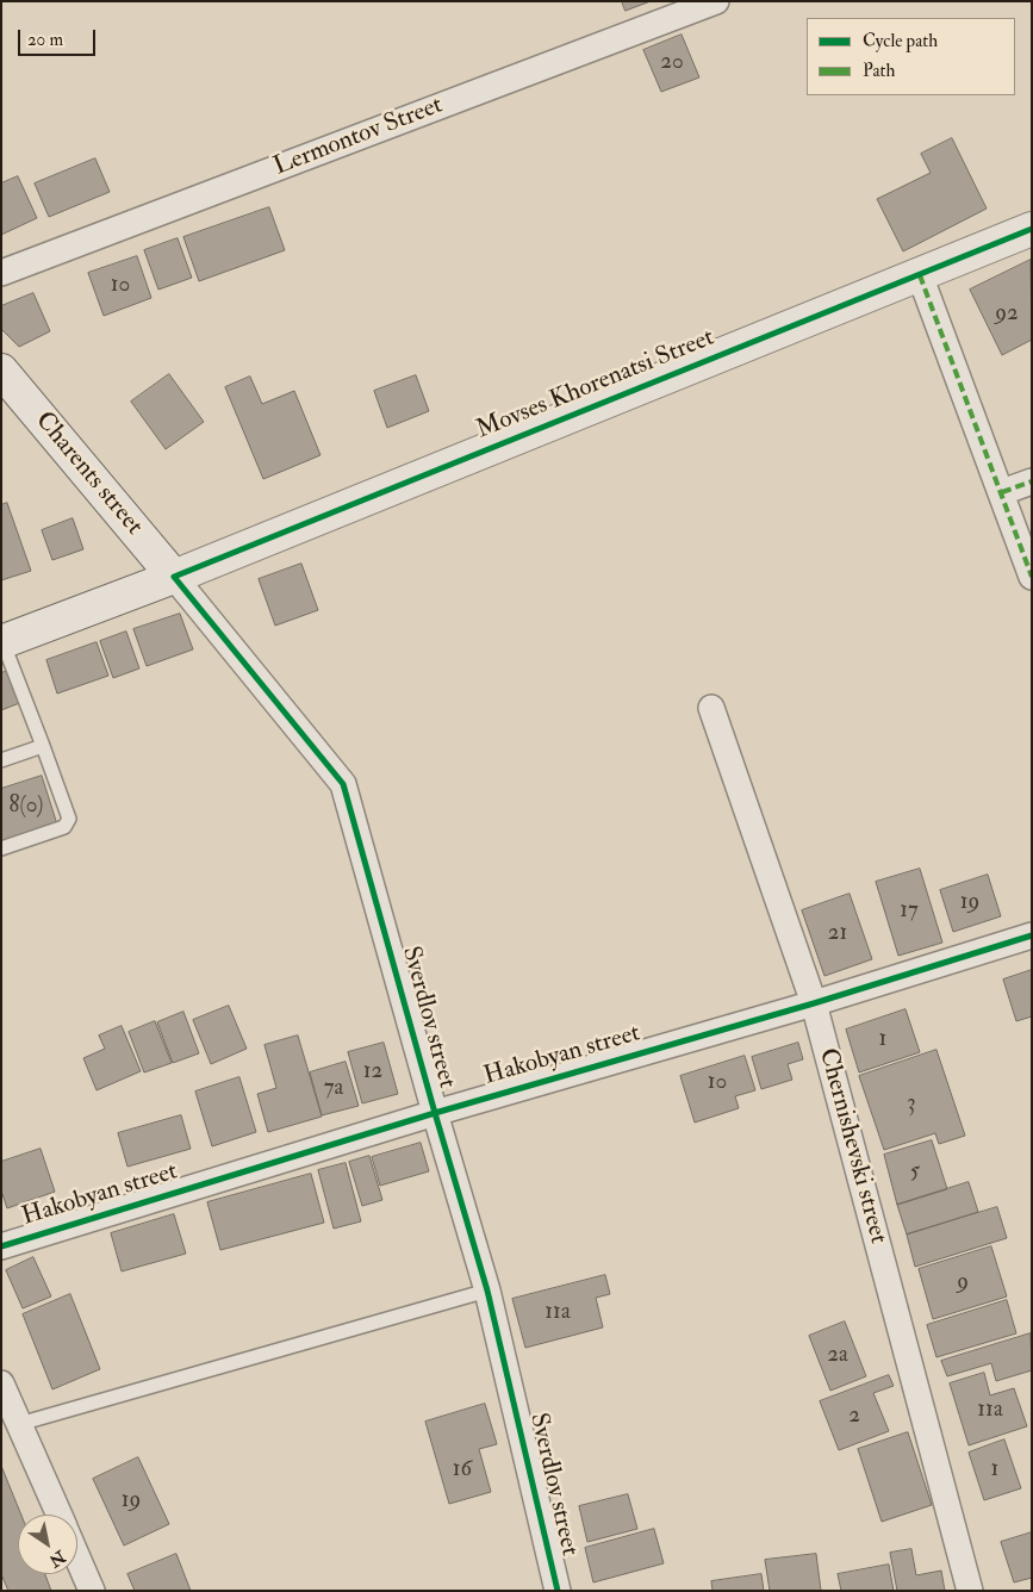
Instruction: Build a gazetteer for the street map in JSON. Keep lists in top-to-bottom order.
{
  "streets": {
    "street": [
      "Lermontov Street",
      "Movses Khorenatsi Street",
      "Charents street",
      "Sverdlov street",
      "Hakobyan street",
      "Chernishevski street"
    ]
  },
  "crossings": [
    ["Movses Khorenatsi Street", "Charents street"],
    ["Movses Khorenatsi Street", "Sverdlov street"],
    ["Charents street", "Sverdlov street"],
    ["Sverdlov street", "Hakobyan street"],
    ["Hakobyan street", "Chernishevski street"]
  ],
  "house_numbers": [
    "20",
    "10",
    "92",
    "8(0)",
    "19",
    "17",
    "21",
    "1",
    "12",
    "10",
    "7a",
    "3",
    "5",
    "9",
    "11a",
    "2a",
    "11a",
    "2",
    "16",
    "1",
    "19"
  ],
  "legend": ["Cycle path", "Path"],
  "scale_bar": "20 m",
  "north": "bottom right"
}
